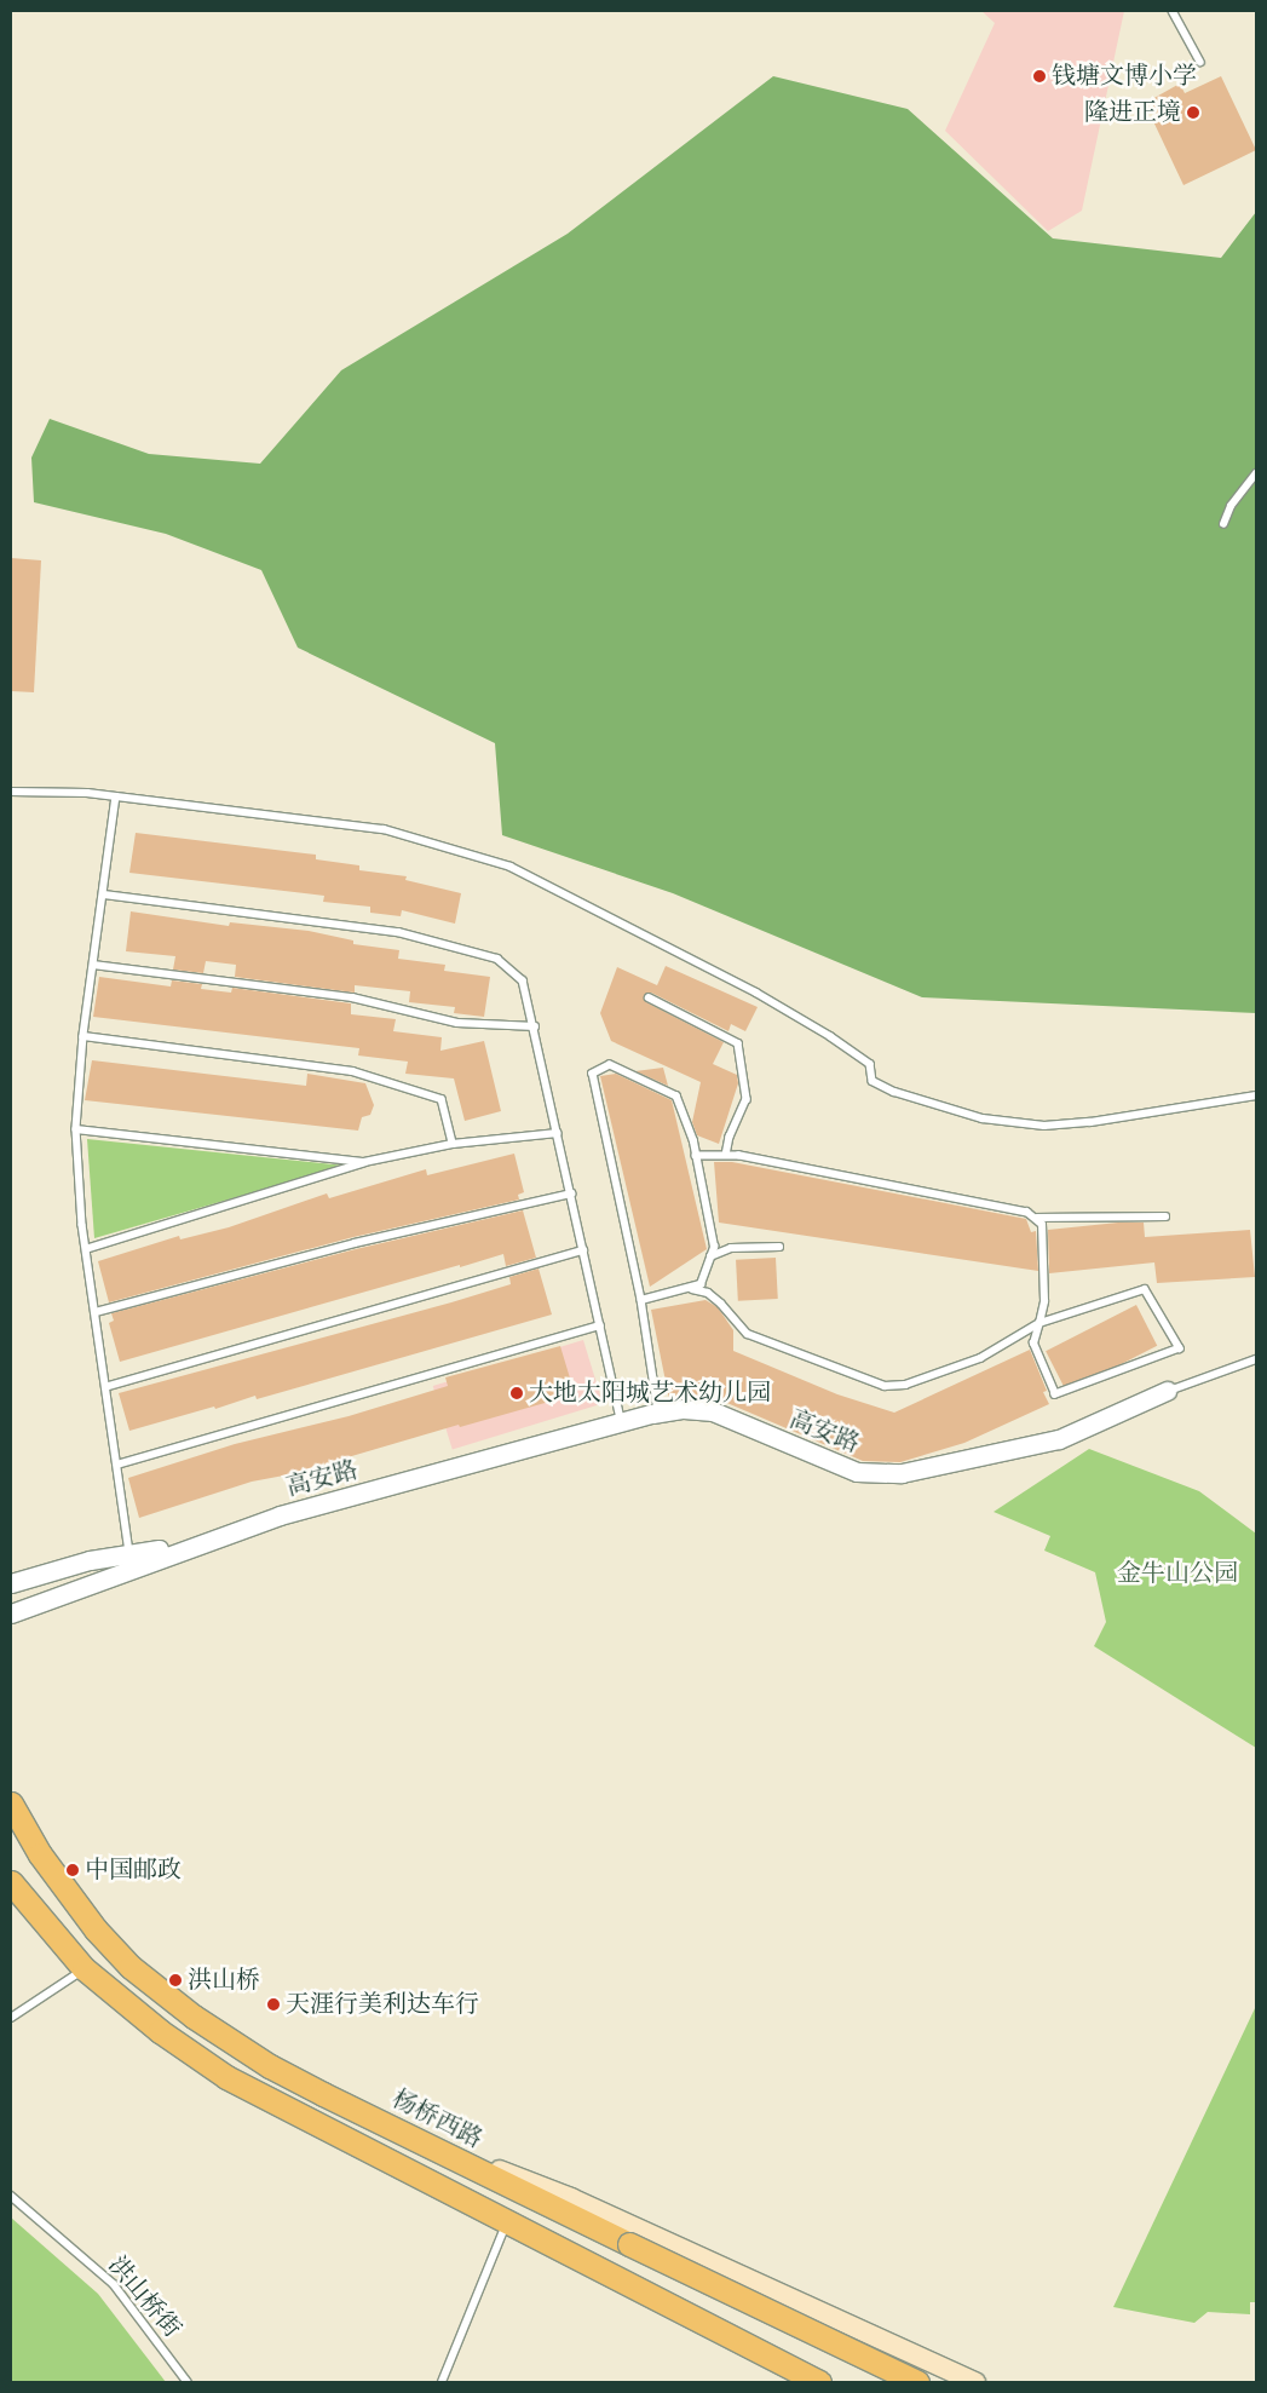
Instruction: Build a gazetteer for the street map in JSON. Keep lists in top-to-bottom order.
{
  "streets": {
    "main road": ["杨桥西路"],
    "street": ["高安路"],
    "lane": ["洪山桥街"]
  },
  "parks": ["金牛山公园"],
  "places": [
    "钱塘文博小学",
    "隆进正境",
    "大地太阳城艺术幼儿园",
    "中国邮政",
    "洪山桥",
    "天涯行美利达车行"
  ]
}
